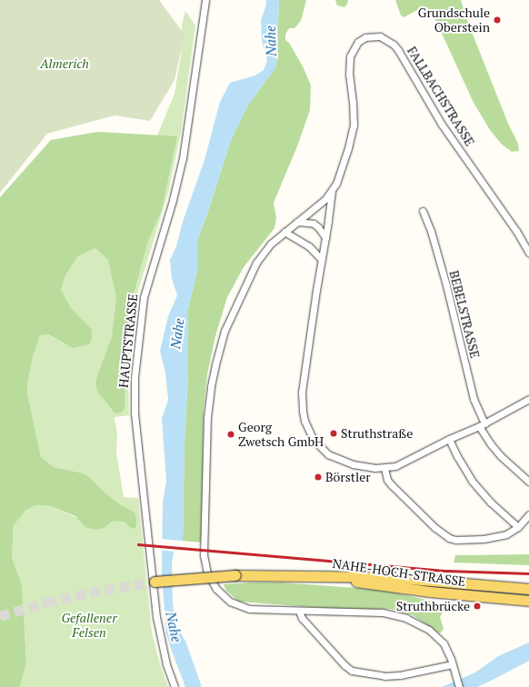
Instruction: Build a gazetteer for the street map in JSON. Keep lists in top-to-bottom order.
{
  "streets": {
    "main road": ["NAHE-HOCH-STRASSE"],
    "street": ["FALLBACHSTRASSE", "BEBELSTRASSE", "HAUPTSTRASSE"]
  },
  "water": ["Nahe"],
  "parks": ["Almerich", "Gefallener Felsen"],
  "places": [
    "Grundschule Oberstein",
    "Struthstraße",
    "Georg Zwetsch GmbH",
    "Börstler",
    "Struthbrücke"
  ]
}
